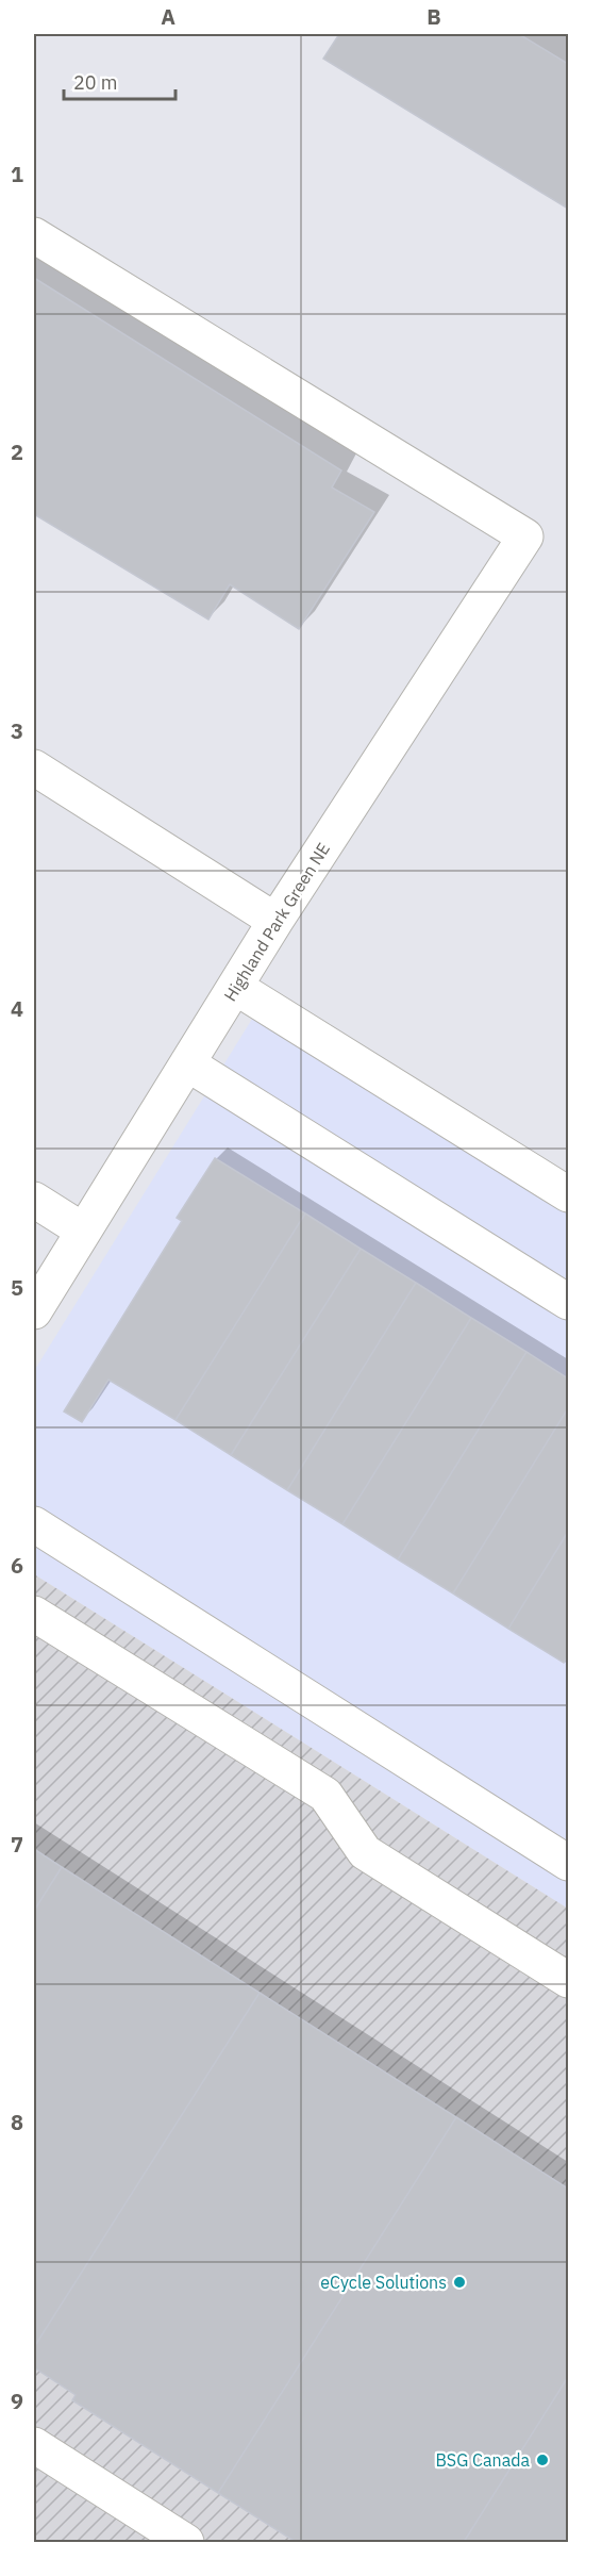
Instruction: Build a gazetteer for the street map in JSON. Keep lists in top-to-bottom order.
{
  "streets": {
    "street": ["Highland Park Green NE"]
  },
  "places": ["eCycle Solutions", "BSG Canada"],
  "scale_bar": "20 m",
  "grid": {
    "columns": ["A", "B"],
    "rows": [
      "1",
      "2",
      "3",
      "4",
      "5",
      "6",
      "7",
      "8",
      "9"
    ]
  }
}
